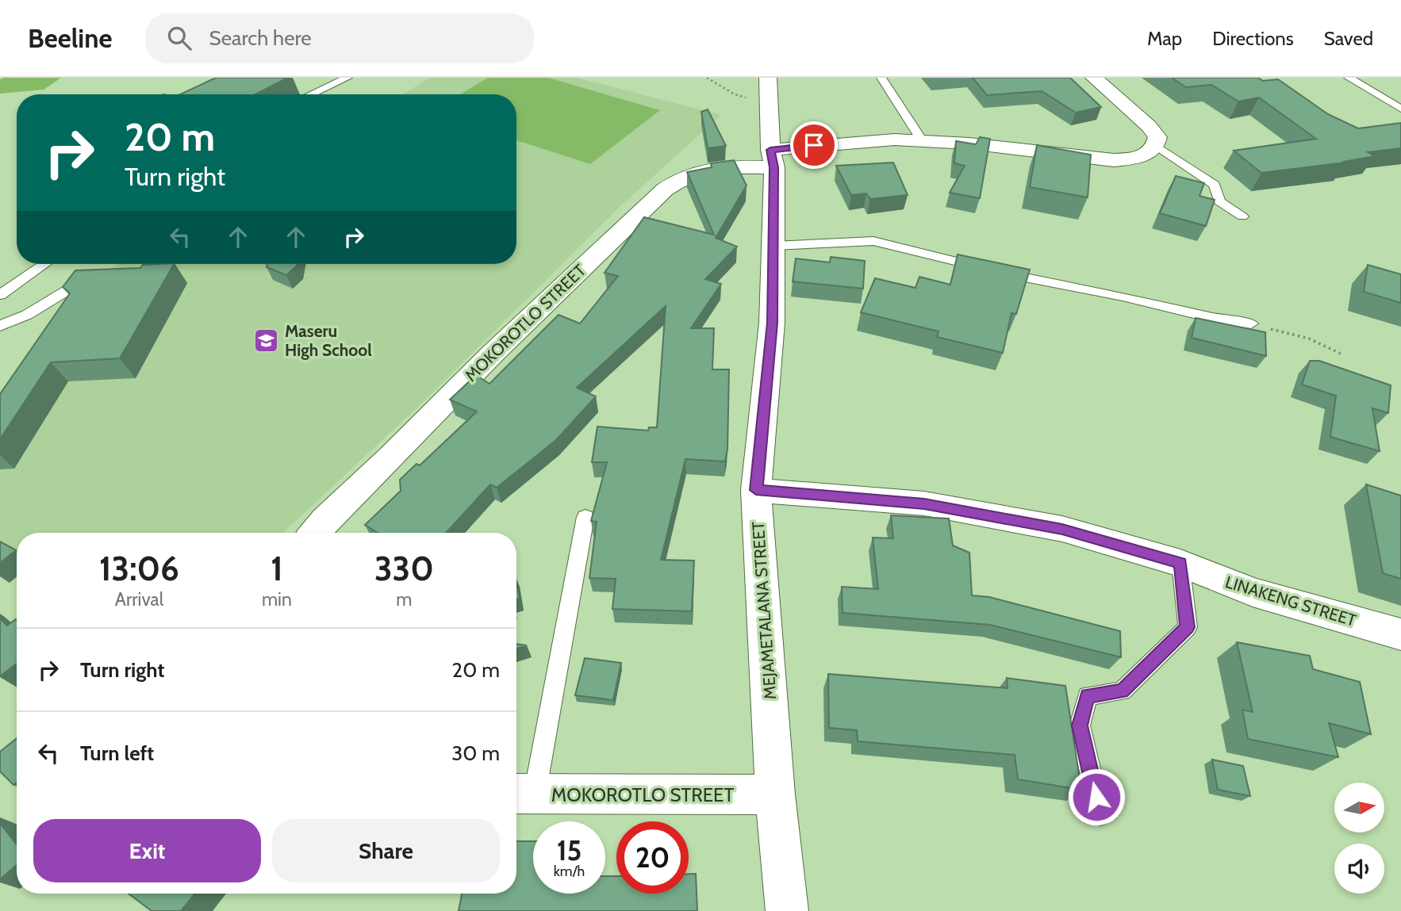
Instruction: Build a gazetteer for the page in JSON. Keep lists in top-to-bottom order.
{
  "streets": {
    "street": ["MOKOROTLO STREET", "LINAKENG STREET", "MEJAMETALANA STREET"]
  },
  "crossings": [
    ["MOKOROTLO STREET", "MEJAMETALANA STREET"],
    ["LINAKENG STREET", "MEJAMETALANA STREET"]
  ],
  "places": {
    "school or university": ["Maseru High School"]
  },
  "north": "right",
  "page": {
    "header": "Beeline",
    "search": "Search here",
    "nav": ["Map", "Directions", "Saved"],
    "turn": ["20 m", "Turn right"],
    "eta": [
      "13:06",
      "Arrival",
      "1",
      "min",
      "330",
      "m"
    ],
    "list": [
      {
        "name": "Turn right",
        "value": "20 m"
      },
      {
        "name": "Turn left",
        "value": "30 m"
      }
    ],
    "buttons": ["Exit", "Share"],
    "speed": "15 km/h",
    "limit": "20"
  }
}
